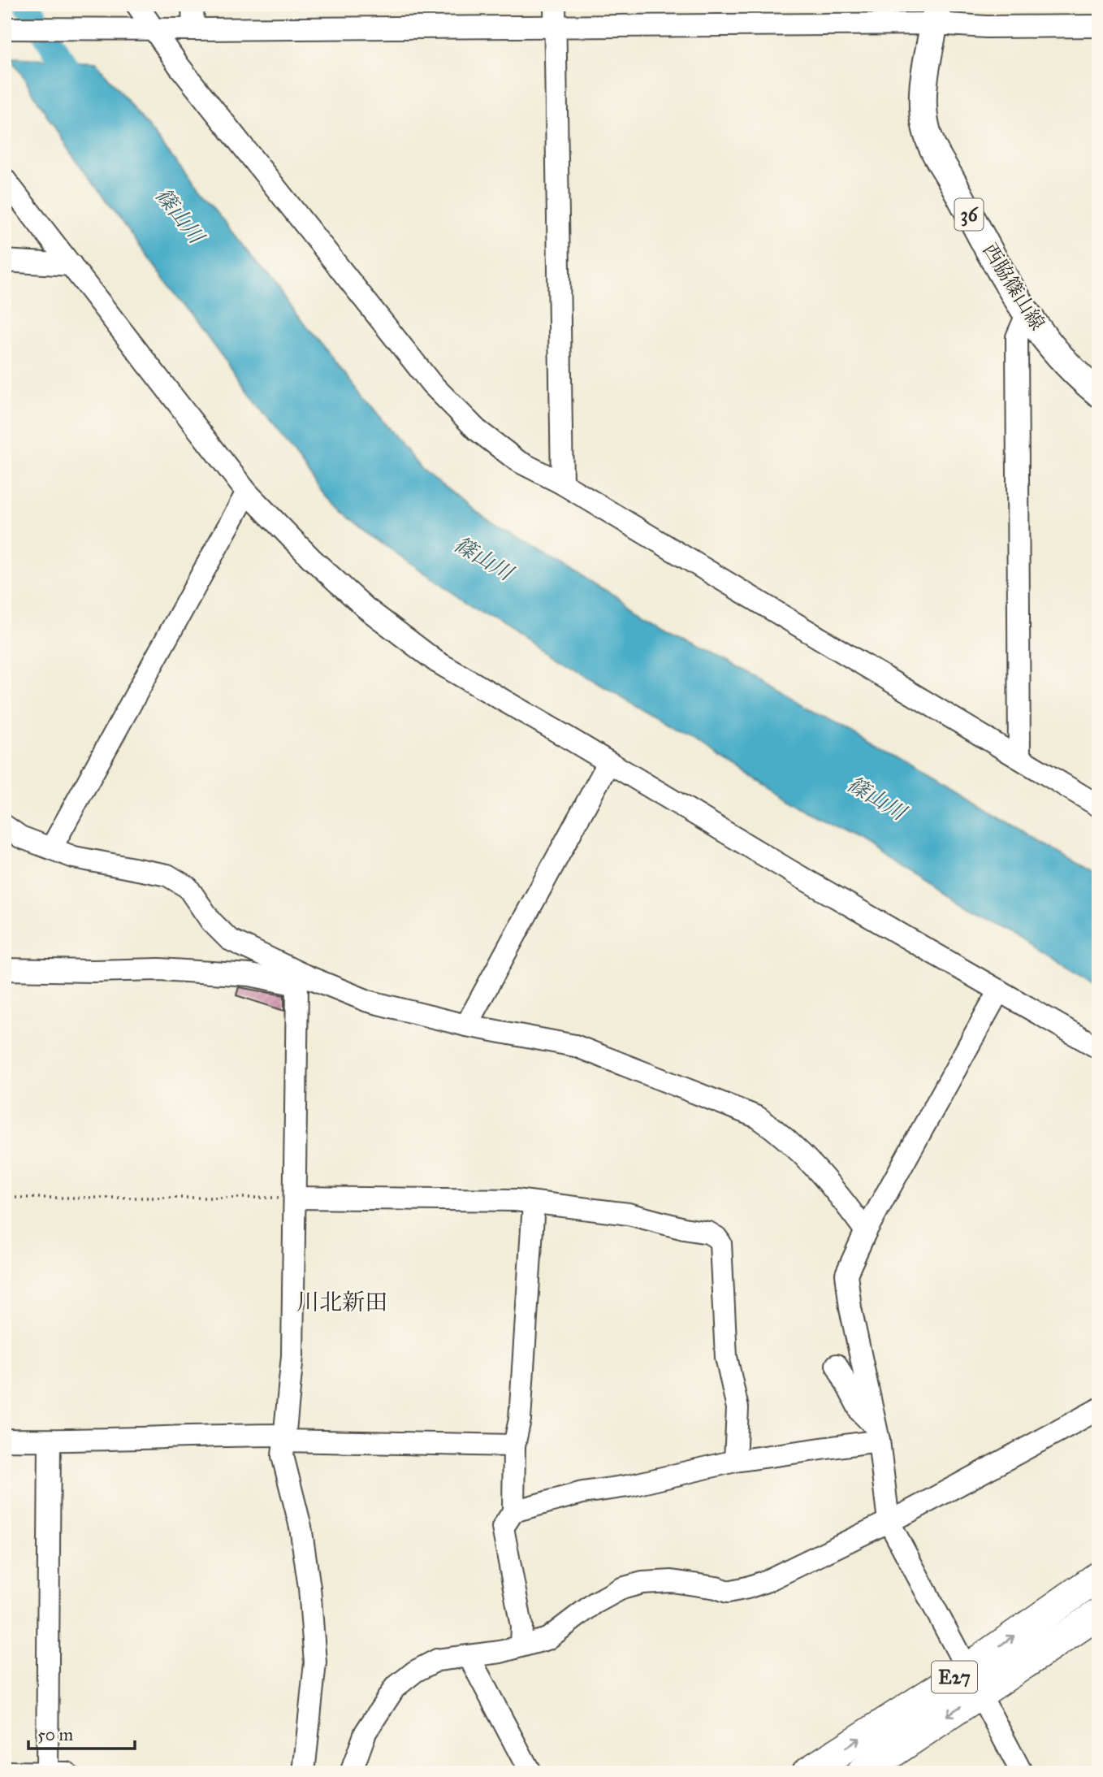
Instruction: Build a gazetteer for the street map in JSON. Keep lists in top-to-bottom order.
{
  "streets": {
    "highway": ["E27"],
    "main road": ["36", "西脇篠山線"]
  },
  "districts": ["川北新田"],
  "water": ["篠山川"],
  "scale_bar": "50 m"
}
